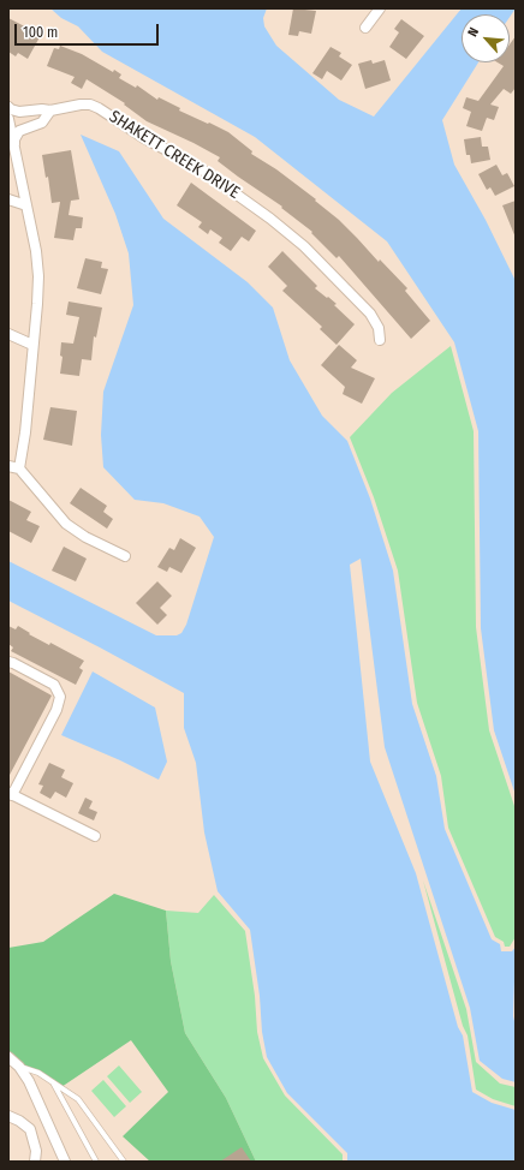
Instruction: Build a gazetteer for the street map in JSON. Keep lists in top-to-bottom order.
{
  "streets": {
    "street": ["SHAKETT CREEK DRIVE"]
  },
  "scale_bar": "100 m",
  "north": "top left"
}
